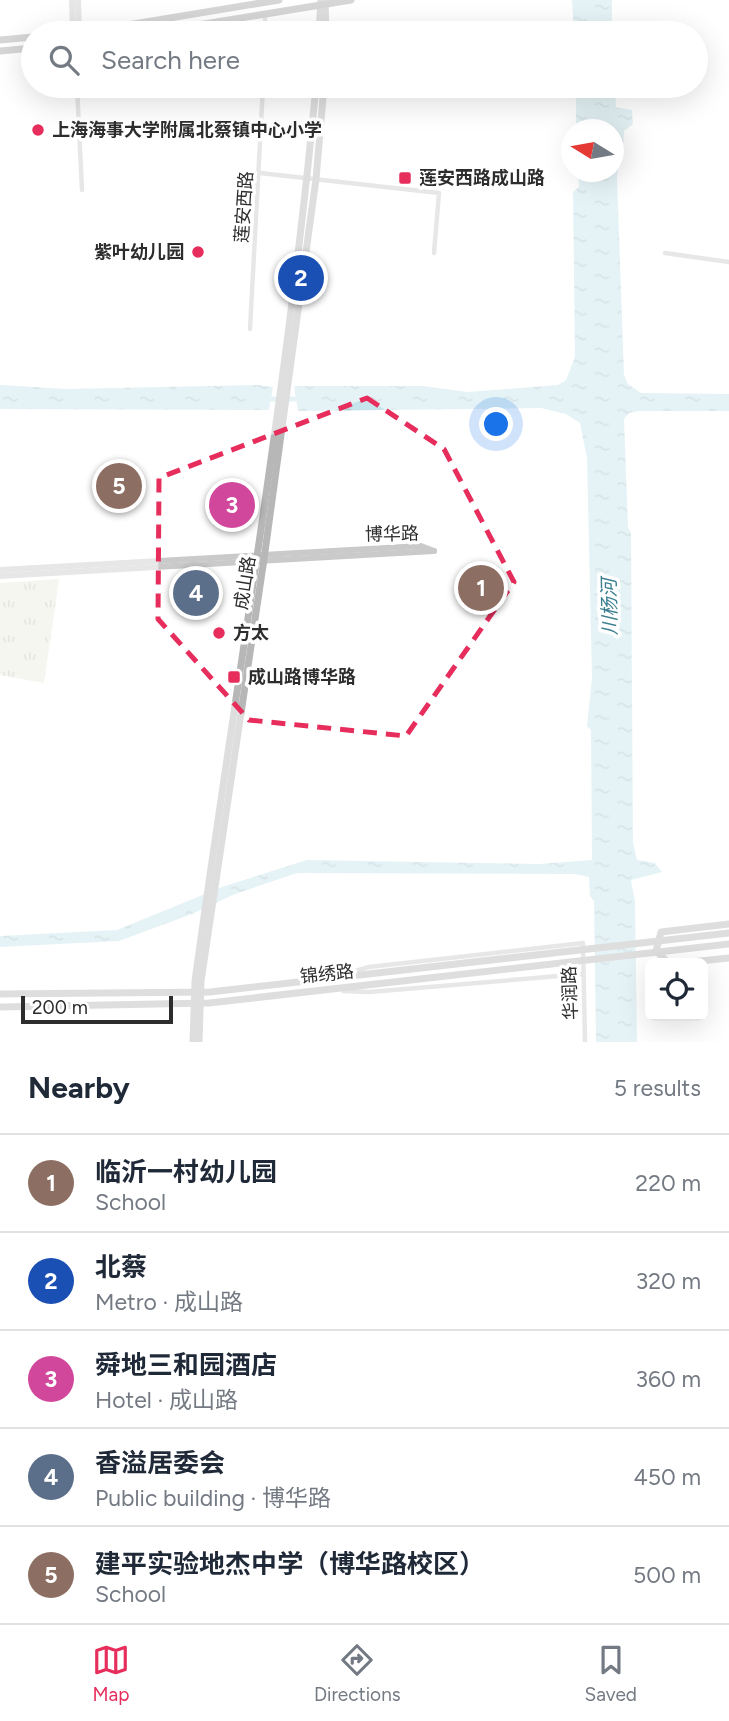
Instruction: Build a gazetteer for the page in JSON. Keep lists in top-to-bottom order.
{
  "streets": {
    "main road": ["成山路", "锦绣路"],
    "street": ["莲安西路", "博华路", "华润路"]
  },
  "crossings": [
    ["博华路", "成山路"],
    ["成山路", "锦绣路"],
    ["锦绣路", "华润路"]
  ],
  "water": ["川杨河"],
  "places": {
    "other": ["上海海事大学附属北蔡镇中心小学", "紫叶幼儿园", "方太"],
    "transit": ["莲安西路成山路", "成山路博华路"]
  },
  "scale_bar": "200 m",
  "north": "left",
  "page": {
    "search": "Search here",
    "pins": [
      "2",
      "5",
      "3",
      "1",
      "4"
    ],
    "scale": "200 m",
    "heading": ["Nearby", "5 results"],
    "list": [
      {
        "mark": "1",
        "name": "临沂一村幼儿园",
        "note": "School",
        "value": "220 m"
      },
      {
        "mark": "2",
        "name": "北蔡",
        "note": "Metro · 成山路",
        "value": "320 m"
      },
      {
        "mark": "3",
        "name": "舜地三和园酒店",
        "note": "Hotel · 成山路",
        "value": "360 m"
      },
      {
        "mark": "4",
        "name": "香溢居委会",
        "note": "Public building · 博华路",
        "value": "450 m"
      },
      {
        "mark": "5",
        "name": "建平实验地杰中学（博华路校区）",
        "note": "School",
        "value": "500 m"
      }
    ],
    "nav": ["Map", "Directions", "Saved"]
  }
}
